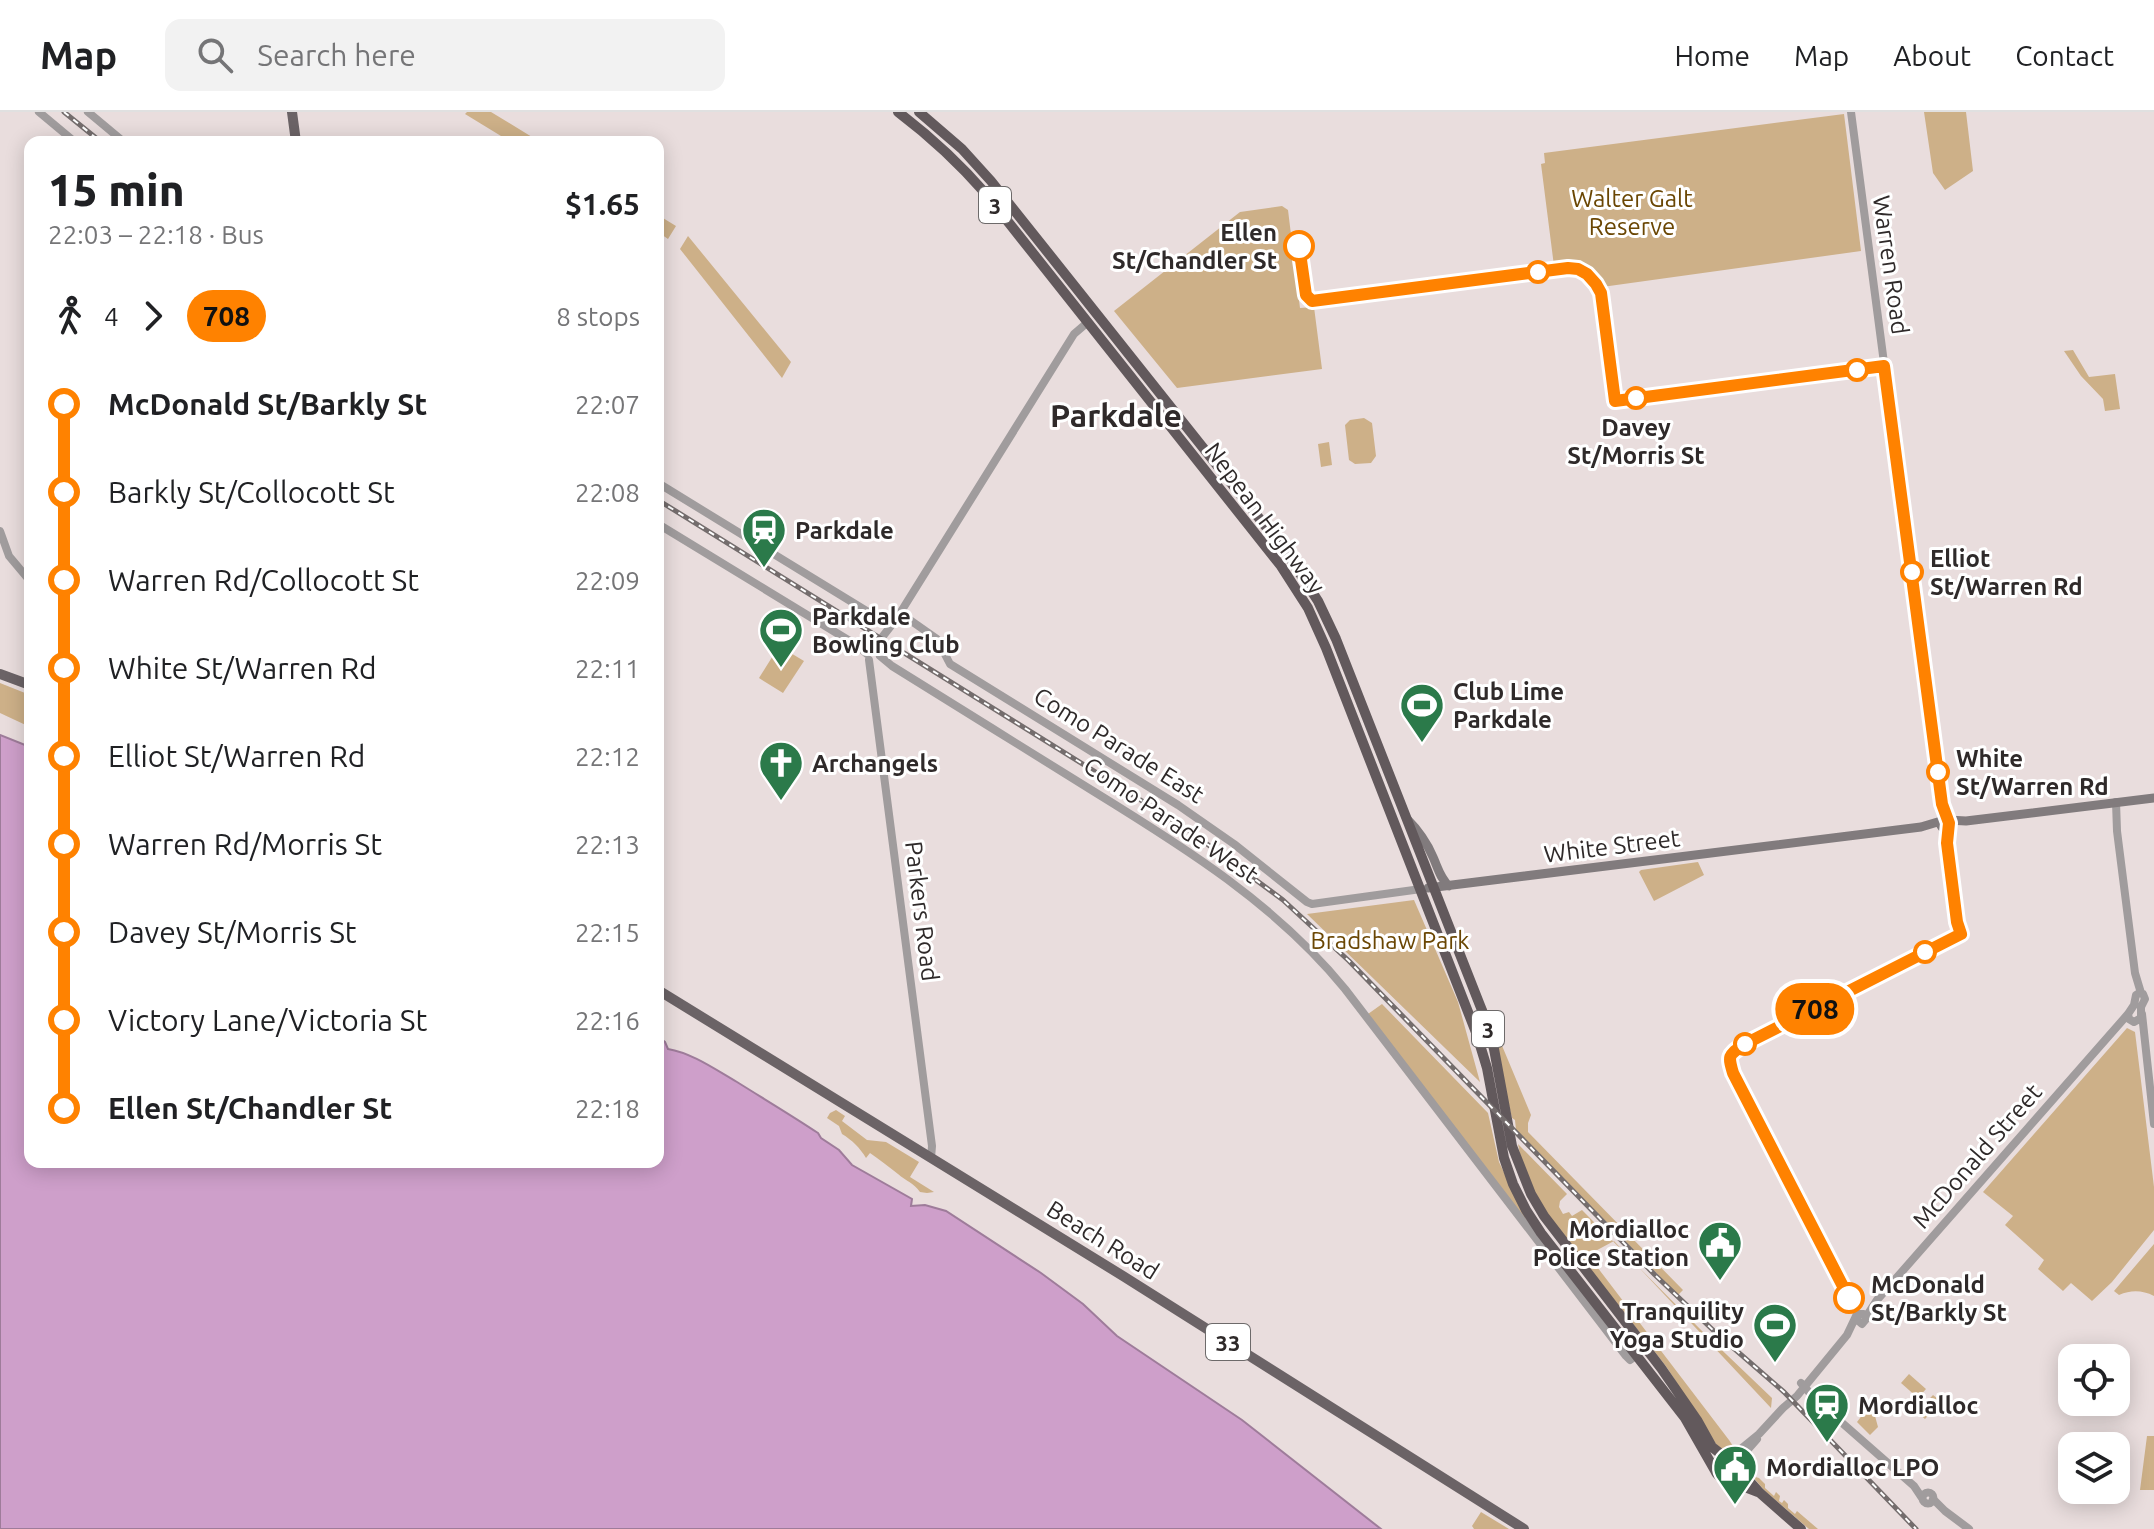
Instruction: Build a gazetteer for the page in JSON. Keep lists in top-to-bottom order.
{
  "streets": {
    "highway": ["3", "Nepean Highway"],
    "main road": ["White Street", "Beach Road", "33"],
    "street": [
      "Warren Road",
      "Como Parade East",
      "Como Parade West",
      "Parkers Road",
      "McDonald Street"
    ]
  },
  "crossings": [
    ["3", "Nepean Highway"],
    ["3", "Como Parade West"],
    ["3", "McDonald Street"],
    ["Warren Road", "White Street"],
    ["Nepean Highway", "White Street"],
    ["Como Parade East", "White Street"],
    ["Como Parade West", "Parkers Road"],
    ["Parkers Road", "Beach Road"]
  ],
  "districts": ["Parkdale"],
  "parks": ["Walter Galt Reserve", "Bradshaw Park"],
  "places": {
    "other": [
      "Ellen St/Chandler St",
      "Davey St/Morris St",
      "Elliot St/Warren Rd",
      "White St/Warren Rd",
      "McDonald St/Barkly St"
    ],
    "station": ["Parkdale", "Mordialloc"],
    "sports": ["Parkdale Bowling Club", "Club Lime Parkdale", "Tranquility Yoga Studio"],
    "church": ["Archangels"],
    "public building": ["Mordialloc Police Station", "Mordialloc LPO"]
  },
  "lines": ["bus line 708"],
  "page": {
    "header": "Map",
    "search": "Search here",
    "nav": [
      "Home",
      "Map",
      "About",
      "Contact"
    ],
    "on_map": "708",
    "heading": ["15 min", "22:03 – 22:18 · Bus", "$1.65"],
    "legs": ["4", "708", "8 stops"],
    "list": [
      {
        "name": "McDonald St/Barkly St",
        "value": "22:07"
      },
      {
        "name": "Barkly St/Collocott St",
        "value": "22:08"
      },
      {
        "name": "Warren Rd/Collocott St",
        "value": "22:09"
      },
      {
        "name": "White St/Warren Rd",
        "value": "22:11"
      },
      {
        "name": "Elliot St/Warren Rd",
        "value": "22:12"
      },
      {
        "name": "Warren Rd/Morris St",
        "value": "22:13"
      },
      {
        "name": "Davey St/Morris St",
        "value": "22:15"
      },
      {
        "name": "Victory Lane/Victoria St",
        "value": "22:16"
      },
      {
        "name": "Ellen St/Chandler St",
        "value": "22:18"
      }
    ]
  }
}
